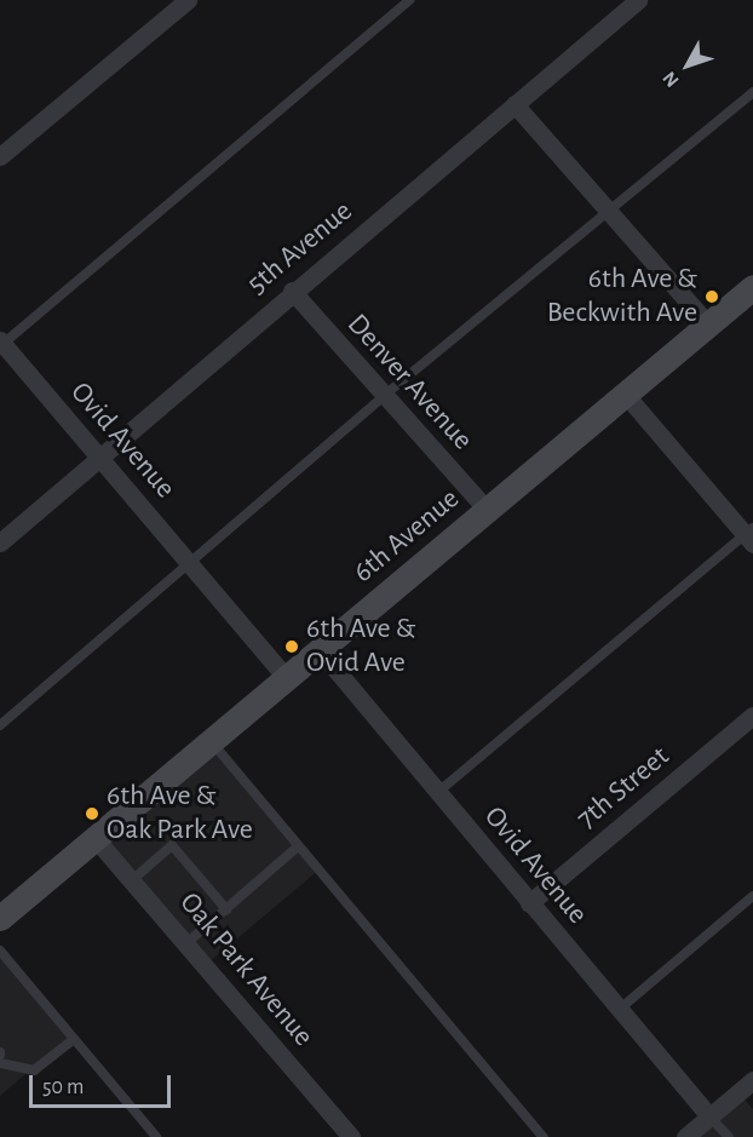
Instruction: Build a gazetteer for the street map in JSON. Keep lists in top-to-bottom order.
{
  "streets": {
    "main road": ["6th Avenue"],
    "street": [
      "5th Avenue",
      "Denver Avenue",
      "Ovid Avenue",
      "7th Street",
      "Oak Park Avenue"
    ]
  },
  "crossings": [
    ["5th Avenue", "Denver Avenue"],
    ["5th Avenue", "Ovid Avenue"],
    ["Denver Avenue", "6th Avenue"],
    ["Ovid Avenue", "6th Avenue"],
    ["Ovid Avenue", "7th Street"],
    ["6th Avenue", "Oak Park Avenue"]
  ],
  "places": ["6th Ave & Beckwith Ave", "6th Ave & Ovid Ave", "6th Ave & Oak Park Ave"],
  "scale_bar": "50 m",
  "north": "bottom left"
}
